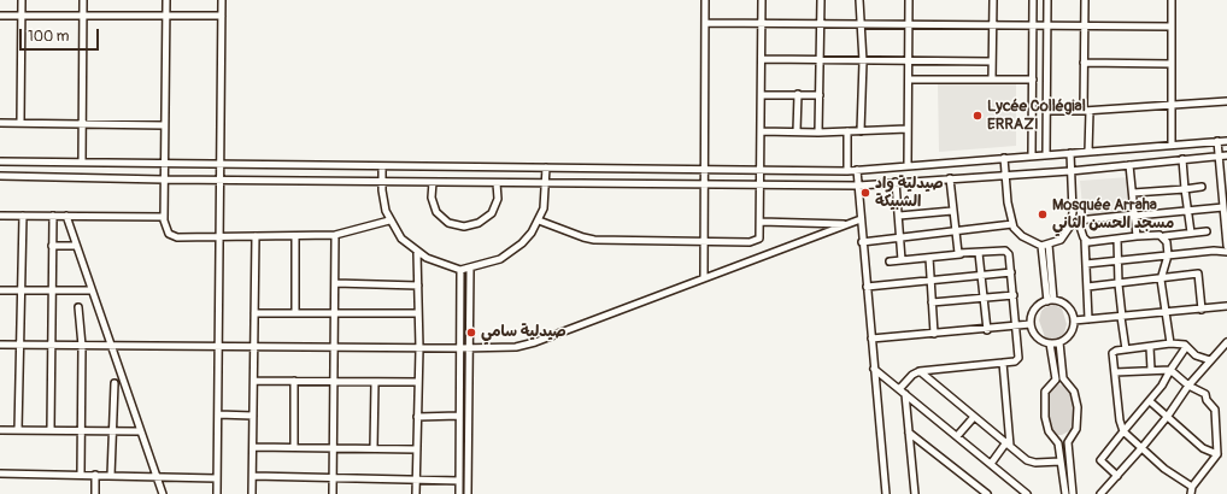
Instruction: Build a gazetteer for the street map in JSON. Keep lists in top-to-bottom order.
{
  "places": [
    "Lycée Collégial ERRAZI",
    "صيدلية واد الشبيكة",
    "Mosquée Arraha مسجد الحسن الثاني",
    "صيدلية سامي"
  ],
  "scale_bar": "100 m"
}
